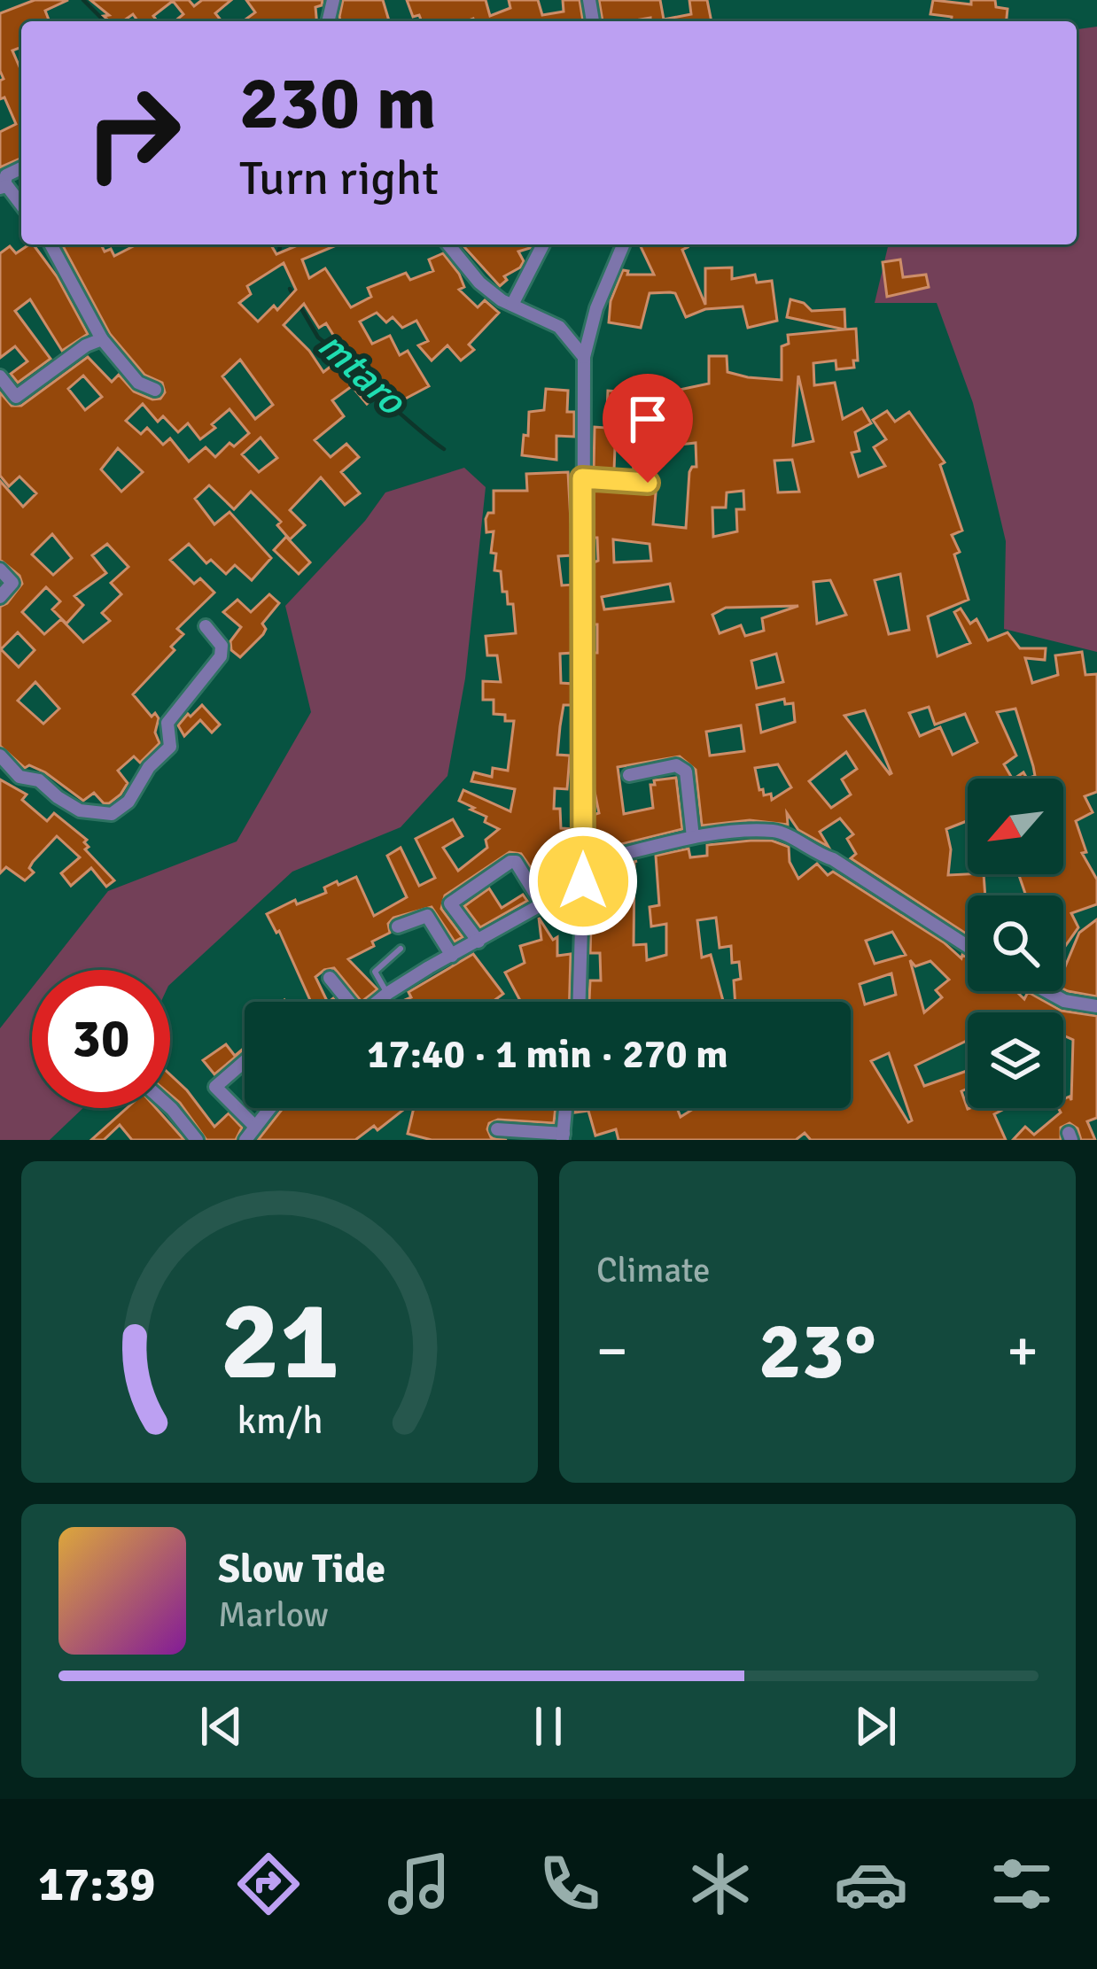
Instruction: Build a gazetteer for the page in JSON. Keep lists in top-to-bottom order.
{
  "water": ["mtaro"],
  "north": "bottom left",
  "page": {
    "turn": ["230 m", "Turn right"],
    "limit": "30",
    "trip": "17:40 · 1 min · 270 m",
    "tile": "Climate",
    "heat": ["−", "23°", "+"],
    "song": ["Slow Tide", "Marlow"],
    "tabs": "17:39",
    "gauge": ["21", "km/h"]
  }
}
